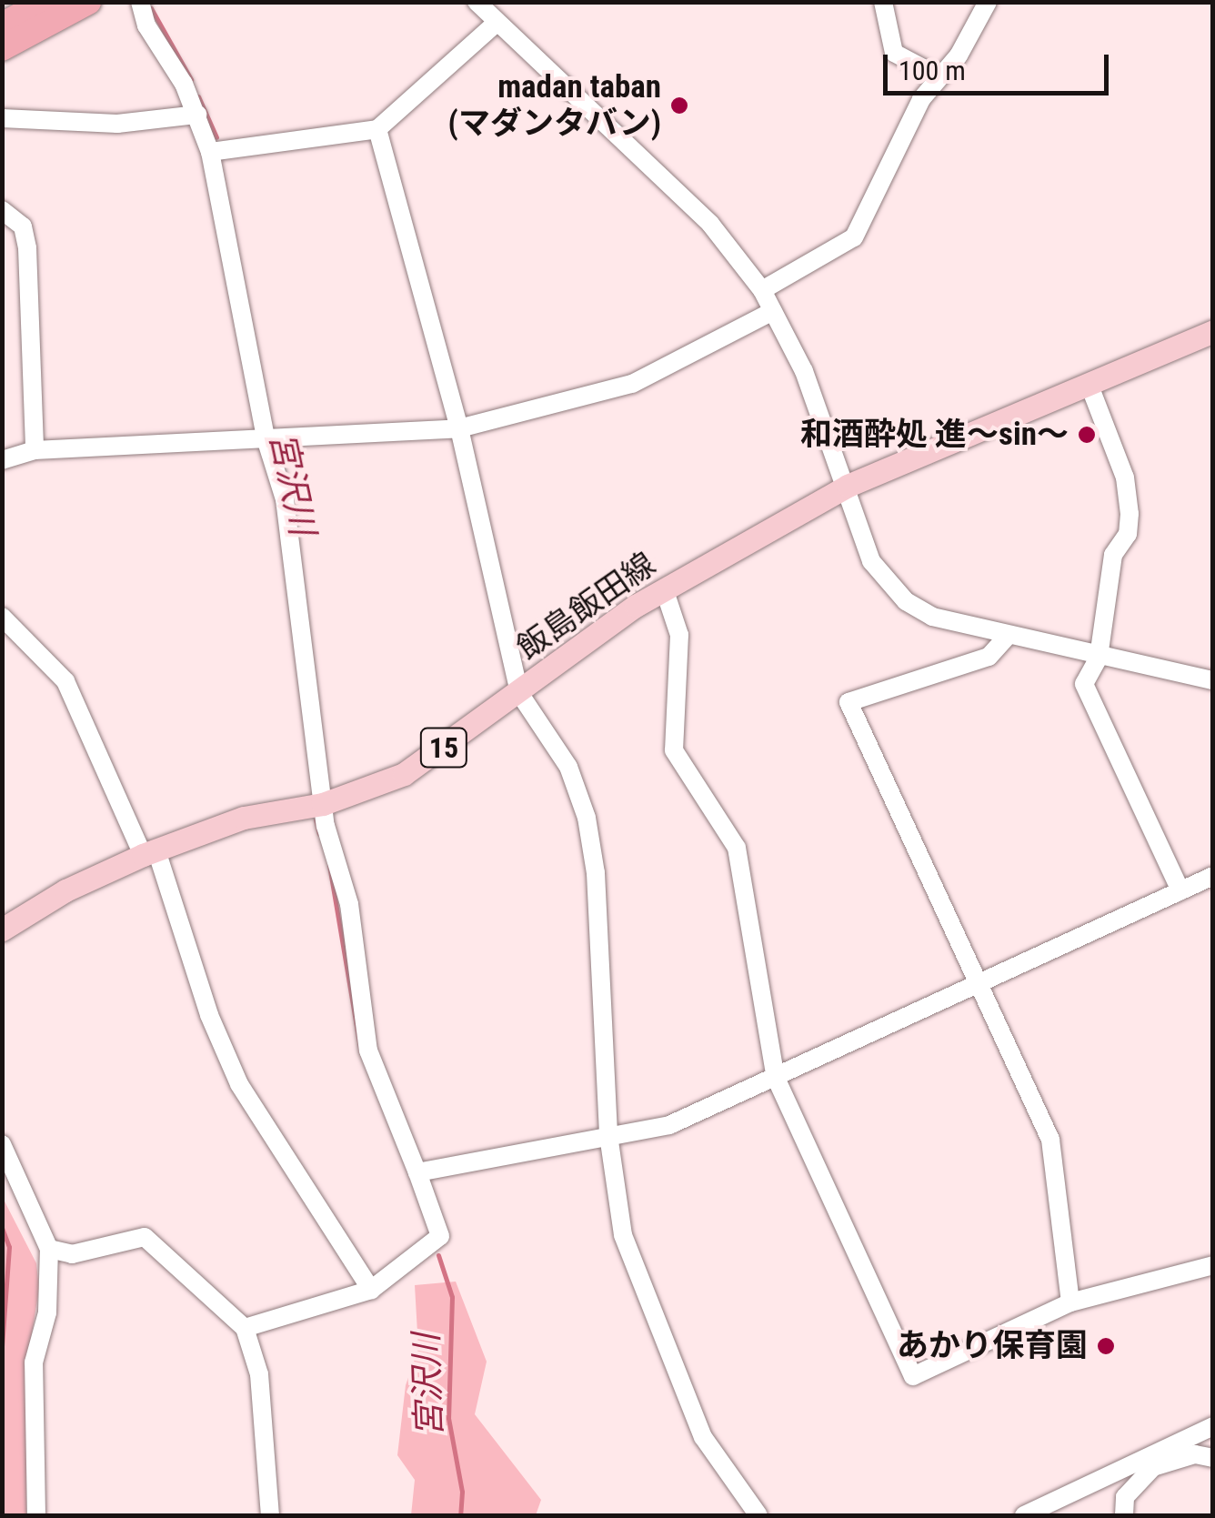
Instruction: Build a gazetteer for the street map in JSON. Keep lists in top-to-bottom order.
{
  "streets": {
    "main road": ["飯島飯田線", "15"]
  },
  "water": ["宮沢川"],
  "places": ["madan taban (マダンタバン)", "和酒酔処 進〜sin〜", "あかり保育園"],
  "scale_bar": "100 m"
}
